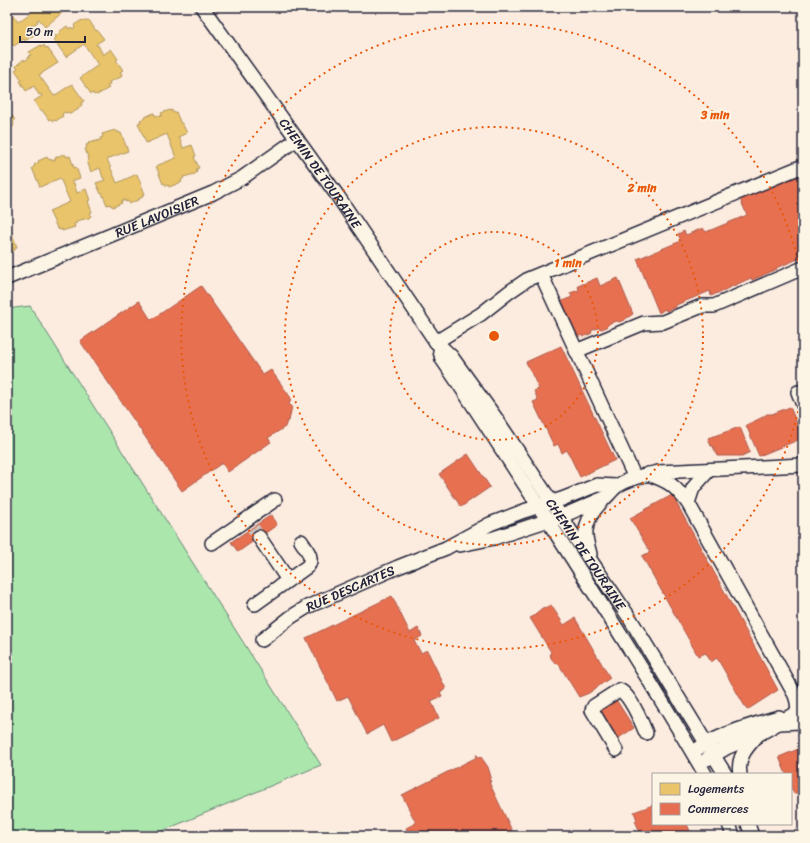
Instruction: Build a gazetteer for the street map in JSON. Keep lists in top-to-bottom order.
{
  "streets": {
    "street": ["CHEMIN DE TOURAINE", "RUE LAVOISIER", "RUE DESCARTES"]
  },
  "crossings": [
    ["CHEMIN DE TOURAINE", "RUE LAVOISIER"],
    ["CHEMIN DE TOURAINE", "RUE DESCARTES"]
  ],
  "legend": ["Logements", "Commerces"],
  "scale_bar": "50 m",
  "rings": ["3 min", "2 min", "1 min"]
}
